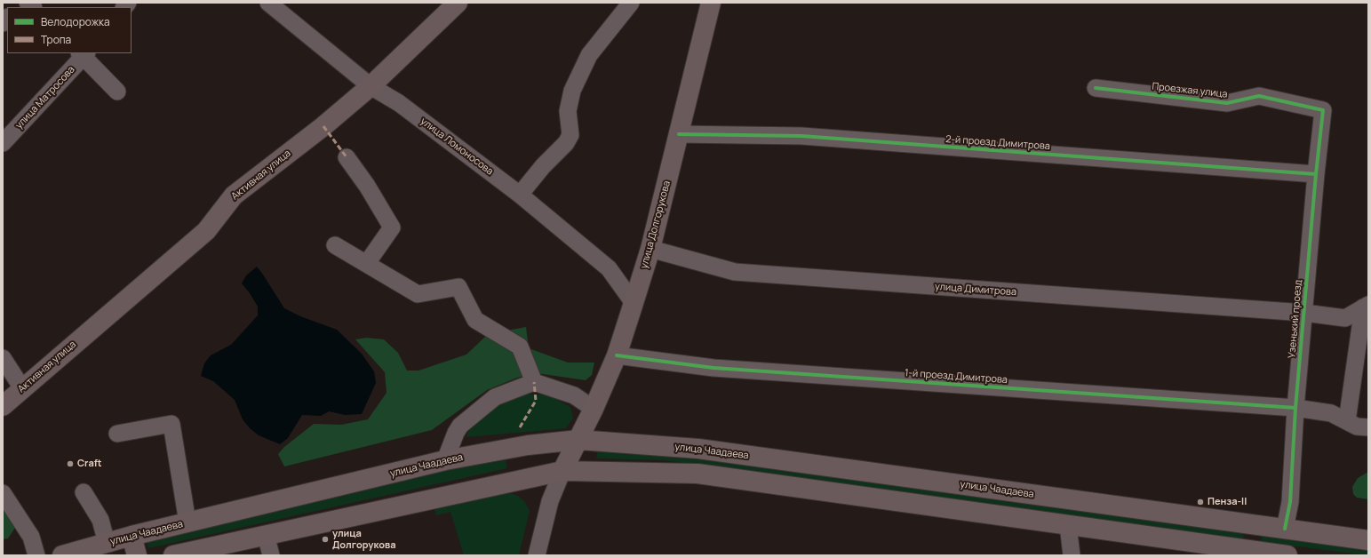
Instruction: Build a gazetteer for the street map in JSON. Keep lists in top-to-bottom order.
{
  "streets": {
    "main road": ["Активная улица", "улица Долгорукова", "улица Чаадаева"],
    "street": [
      "Проезжая улица",
      "улица Матросова",
      "2-й проезд Димитрова",
      "улица Ломоносова",
      "улица Димитрова",
      "Узенький проезд",
      "1-й проезд Димитрова"
    ]
  },
  "crossings": [
    ["Проезжая улица", "Узенький проезд"],
    ["2-й проезд Димитрова", "улица Долгорукова"],
    ["2-й проезд Димитрова", "Узенький проезд"],
    ["улица Ломоносова", "Активная улица"],
    ["улица Ломоносова", "улица Долгорукова"],
    ["улица Долгорукова", "улица Димитрова"],
    ["улица Долгорукова", "1-й проезд Димитрова"],
    ["улица Долгорукова", "улица Чаадаева"],
    ["улица Димитрова", "Узенький проезд"],
    ["Узенький проезд", "1-й проезд Димитрова"],
    ["Узенький проезд", "улица Чаадаева"]
  ],
  "places": ["Craft", "Пенза-II", "улица Долгорукова"],
  "legend": ["Велодорожка", "Тропа"]
}
